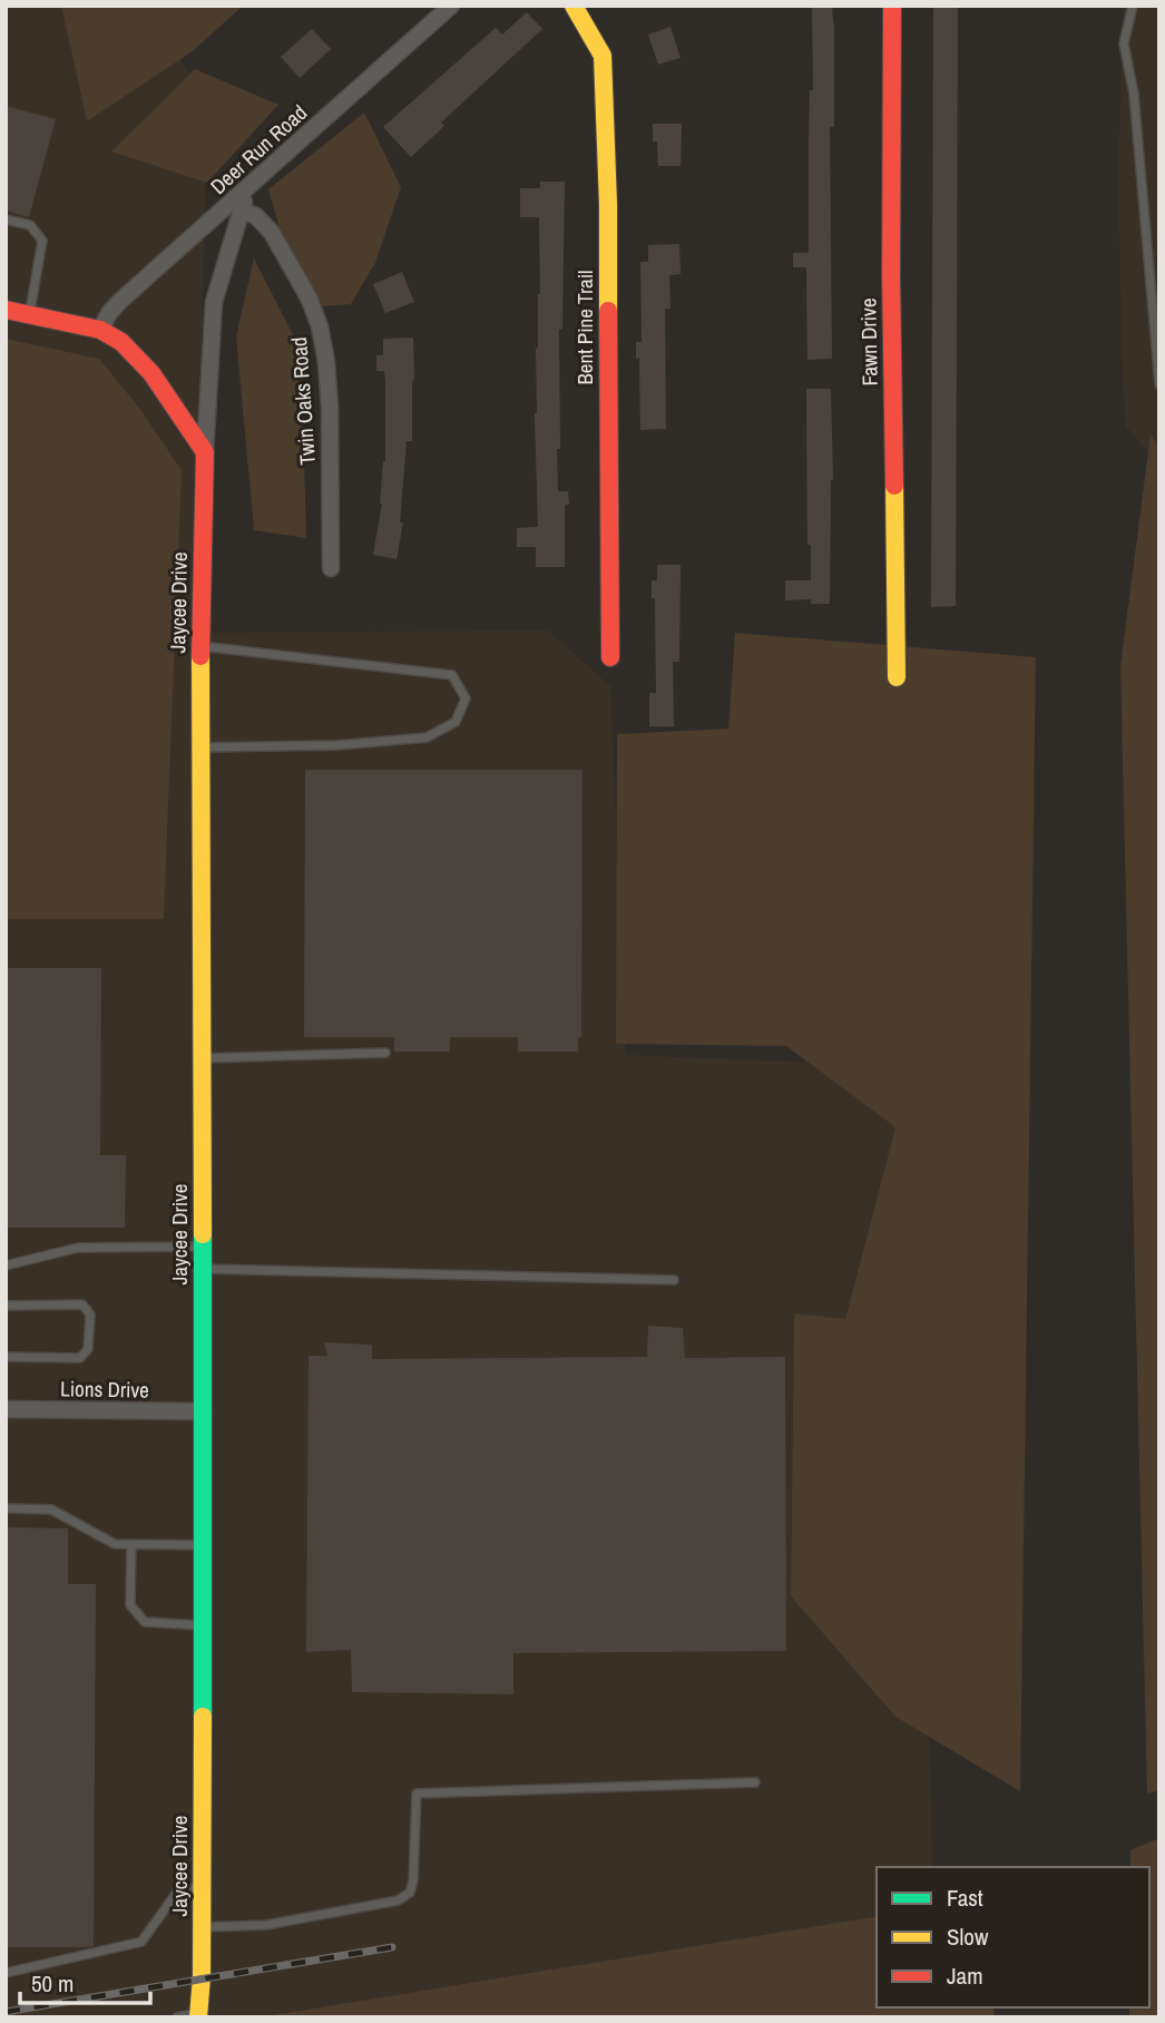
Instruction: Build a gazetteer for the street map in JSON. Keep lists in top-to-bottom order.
{
  "streets": {
    "street": [
      "Deer Run Road",
      "Bent Pine Trail",
      "Fawn Drive",
      "Twin Oaks Road",
      "Jaycee Drive",
      "Lions Drive"
    ]
  },
  "crossings": [
    ["Deer Run Road", "Jaycee Drive"],
    ["Twin Oaks Road", "Jaycee Drive"],
    ["Jaycee Drive", "Lions Drive"]
  ],
  "legend": ["Fast", "Slow", "Jam"],
  "scale_bar": "50 m"
}
